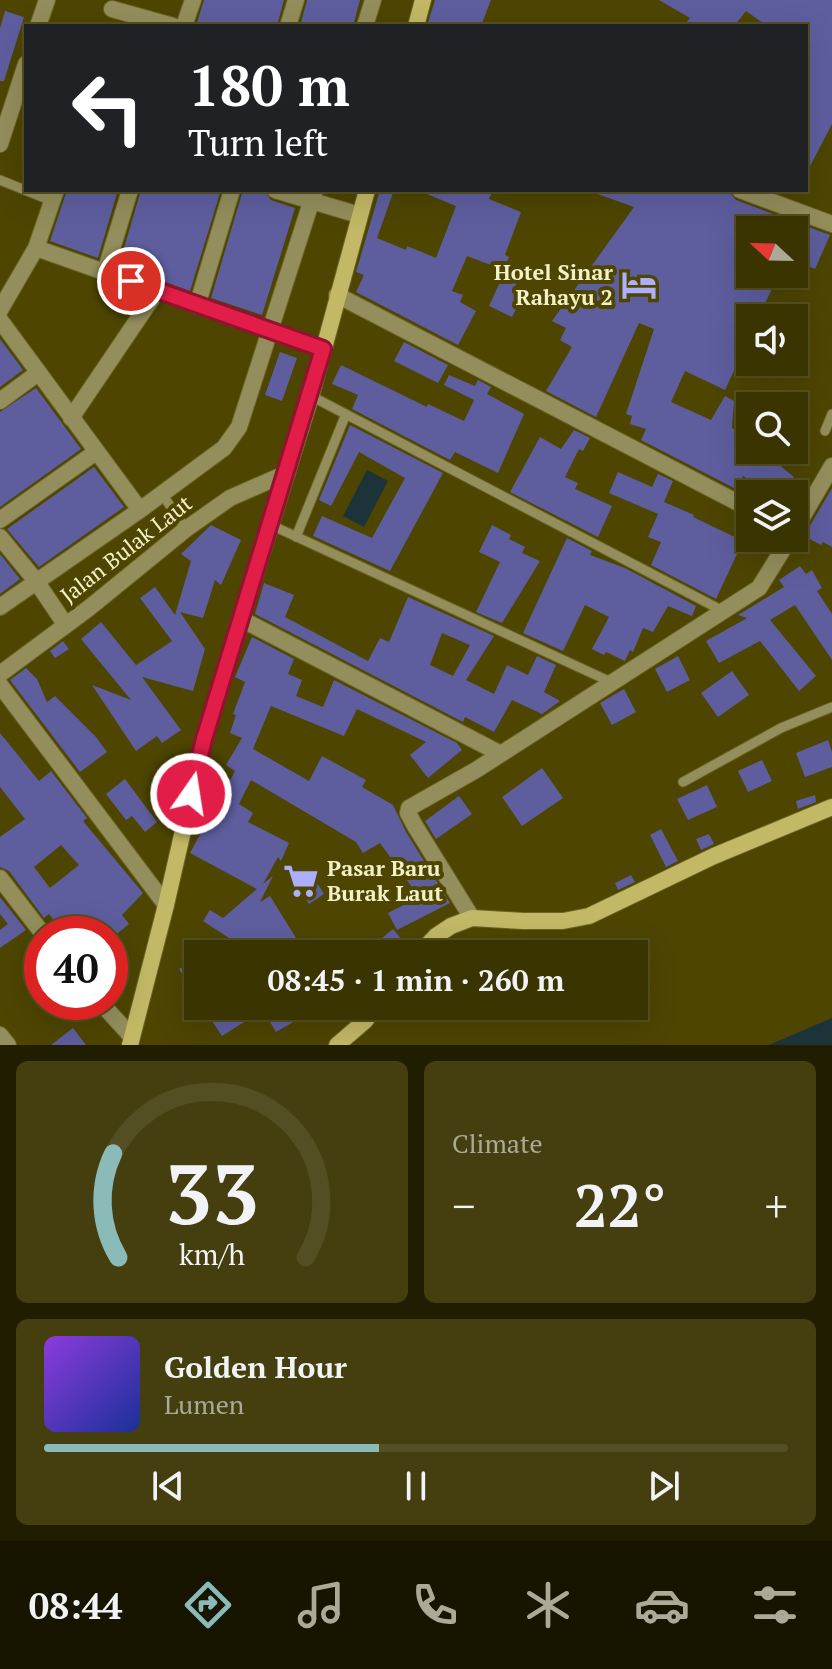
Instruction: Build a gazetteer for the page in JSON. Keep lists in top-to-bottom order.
{
  "streets": {
    "street": ["Jalan Bulak Laut"]
  },
  "places": {
    "hotel": ["Hotel Sinar Rahayu 2"],
    "supermarket": ["Pasar Baru Burak Laut"]
  },
  "north": "left",
  "page": {
    "turn": ["180 m", "Turn left"],
    "limit": "40",
    "trip": "08:45 · 1 min · 260 m",
    "tile": "Climate",
    "heat": ["−", "22°", "+"],
    "song": ["Golden Hour", "Lumen"],
    "tabs": "08:44",
    "gauge": ["33", "km/h"]
  }
}
